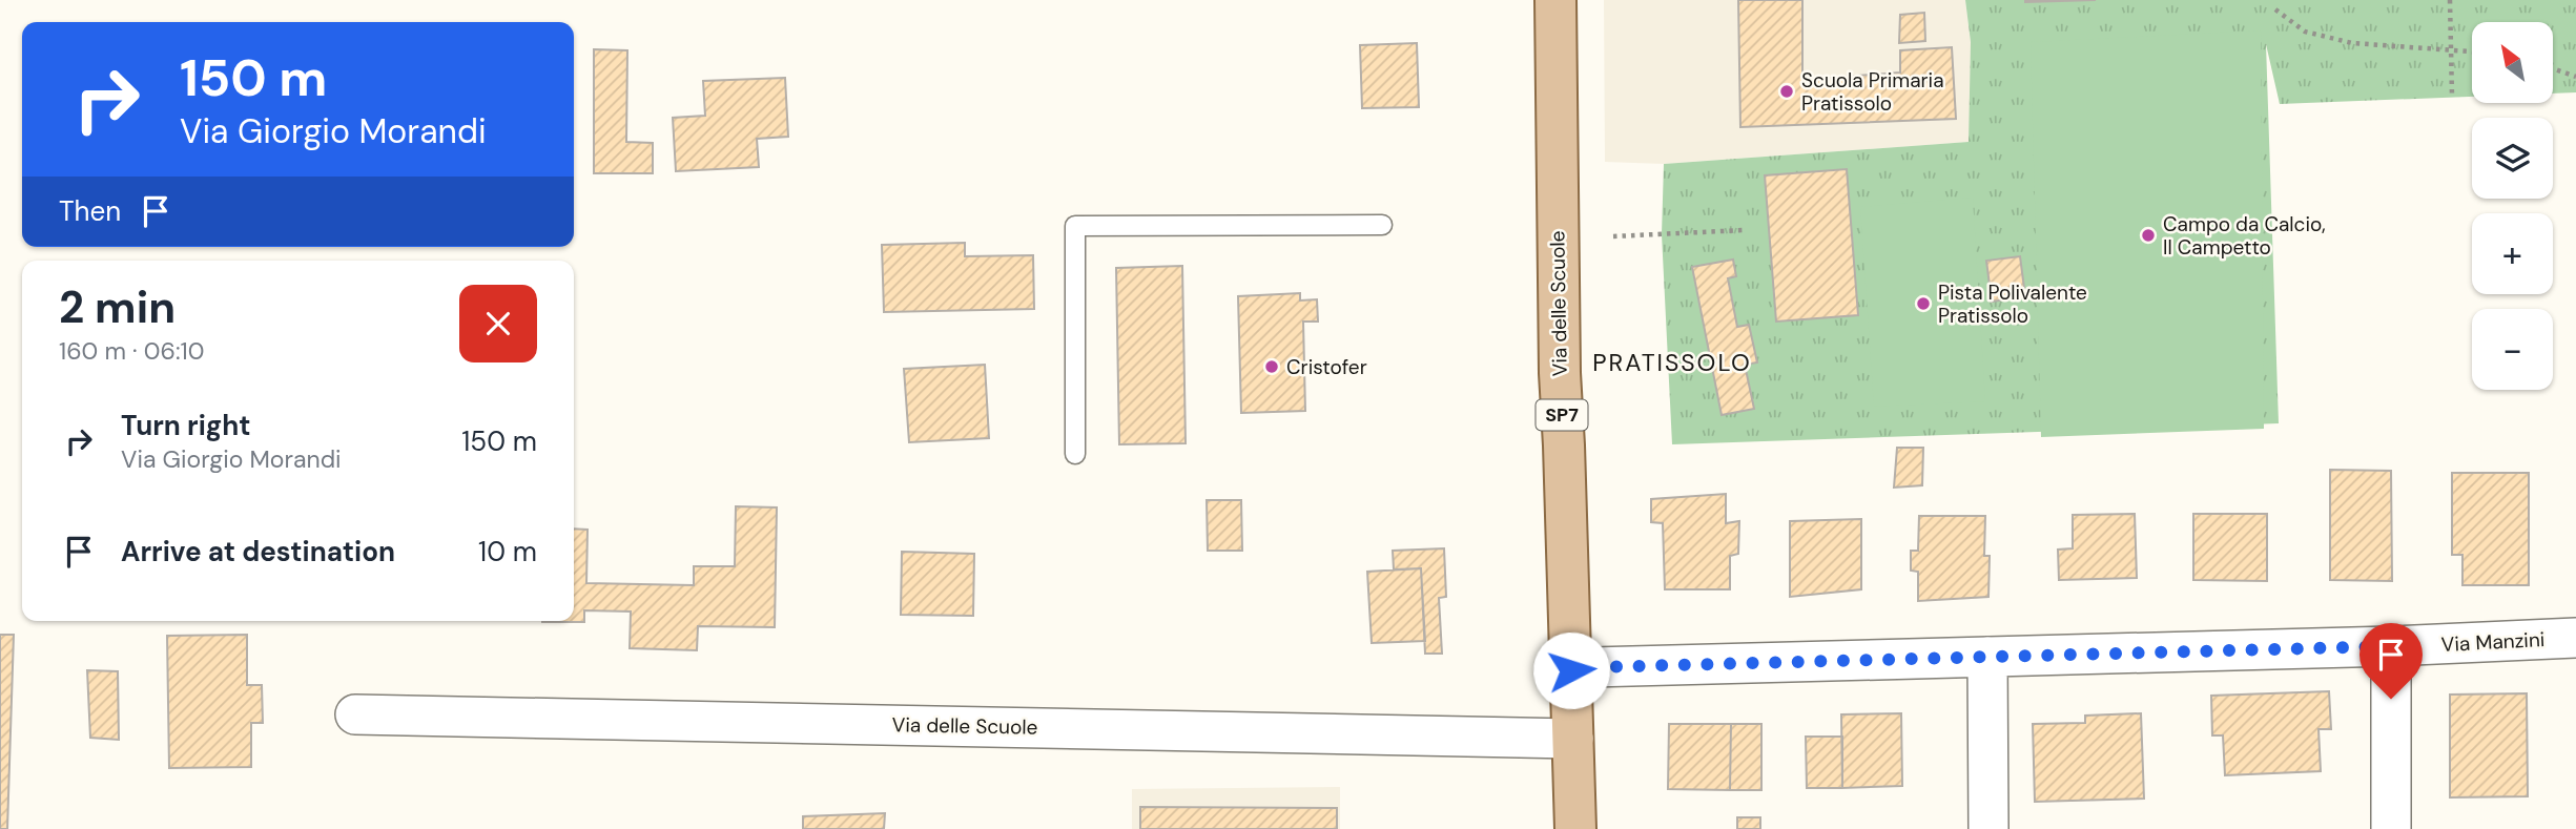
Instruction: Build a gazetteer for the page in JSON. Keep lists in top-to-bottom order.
{
  "streets": {
    "main road": ["Via delle Scuole", "SP7"],
    "street": ["Via Manzini"]
  },
  "crossings": [
    ["Via delle Scuole", "Via Manzini"]
  ],
  "districts": ["PRATISSOLO"],
  "places": [
    "Scuola Primaria Pratissolo",
    "Campo da Calcio, Il Campetto",
    "Pista Polivalente Pratissolo",
    "Cristofer"
  ],
  "north": "top left",
  "page": {
    "map_buttons": ["+", "−"],
    "turn": ["150 m", "Via Giorgio Morandi"],
    "then": "Then",
    "heading": ["2 min", "160 m · 06:10"],
    "list": [
      {
        "name": "Turn right",
        "note": "Via Giorgio Morandi",
        "value": "150 m"
      },
      {
        "name": "Arrive at destination",
        "value": "10 m"
      }
    ]
  }
}
